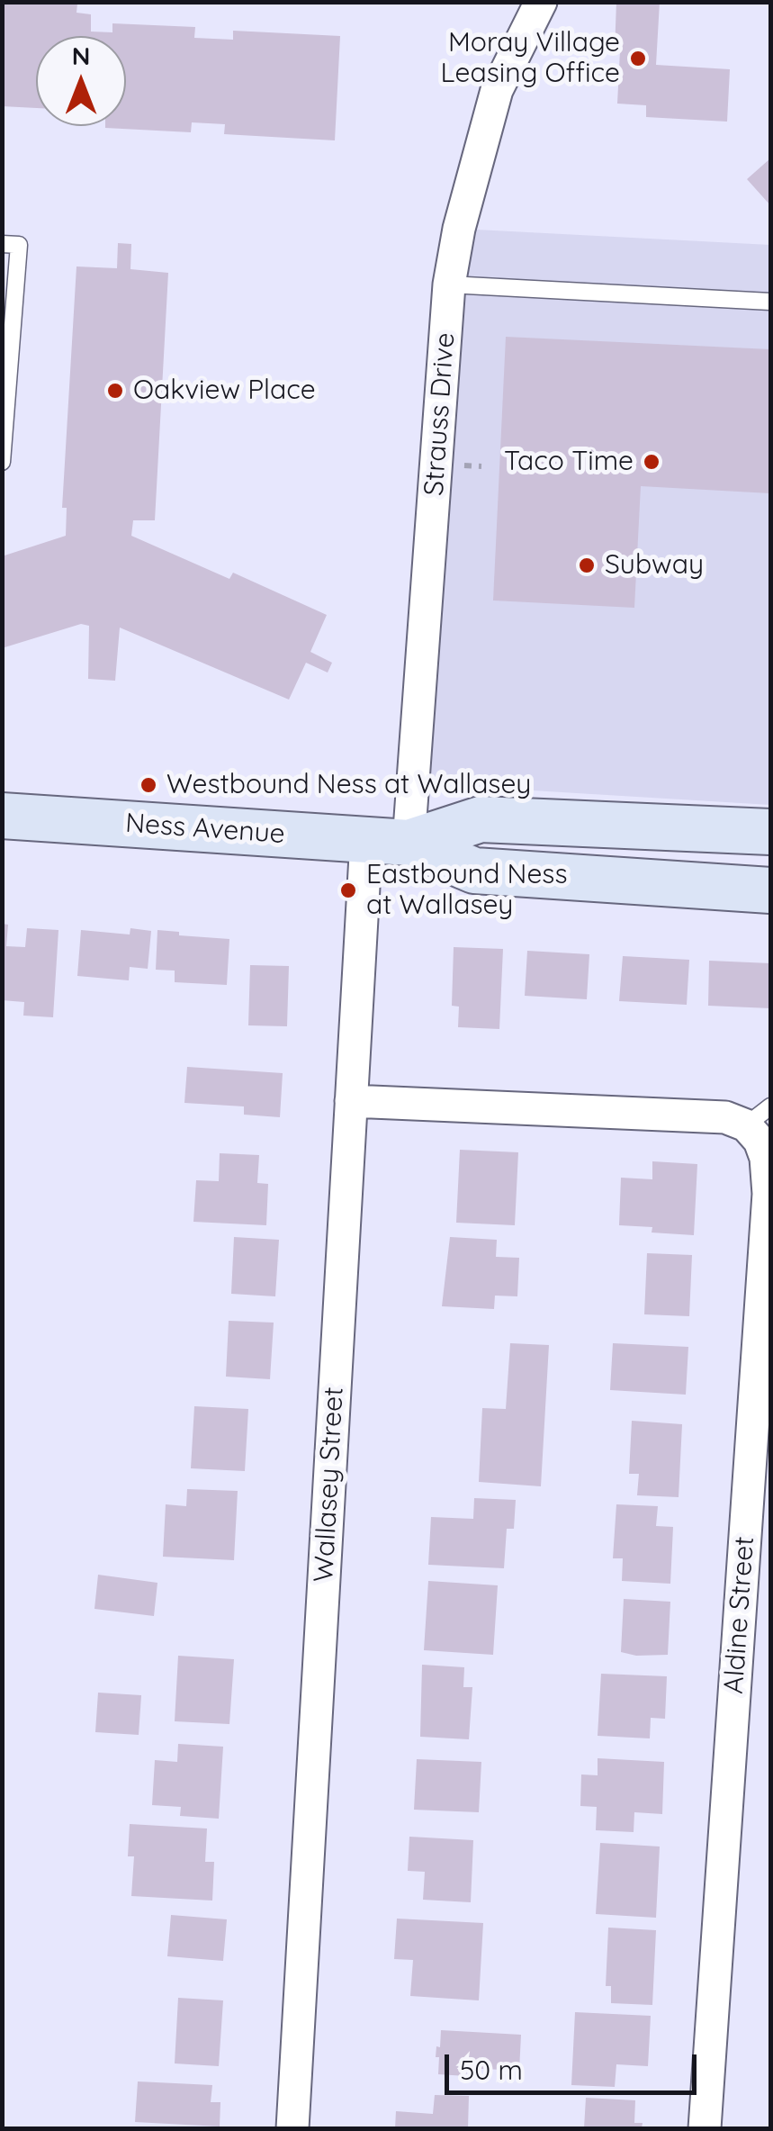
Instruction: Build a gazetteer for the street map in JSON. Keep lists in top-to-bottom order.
{
  "streets": {
    "main road": ["Ness Avenue"],
    "street": ["Strauss Drive", "Wallasey Street", "Aldine Street"]
  },
  "crossings": [
    ["Strauss Drive", "Ness Avenue"],
    ["Strauss Drive", "Wallasey Street"],
    ["Ness Avenue", "Wallasey Street"],
    ["Wallasey Street", "Aldine Street"]
  ],
  "places": [
    "Moray Village Leasing Office",
    "Oakview Place",
    "Taco Time",
    "Subway",
    "Westbound Ness at Wallasey",
    "Eastbound Ness at Wallasey"
  ],
  "scale_bar": "50 m",
  "north": "top"
}
